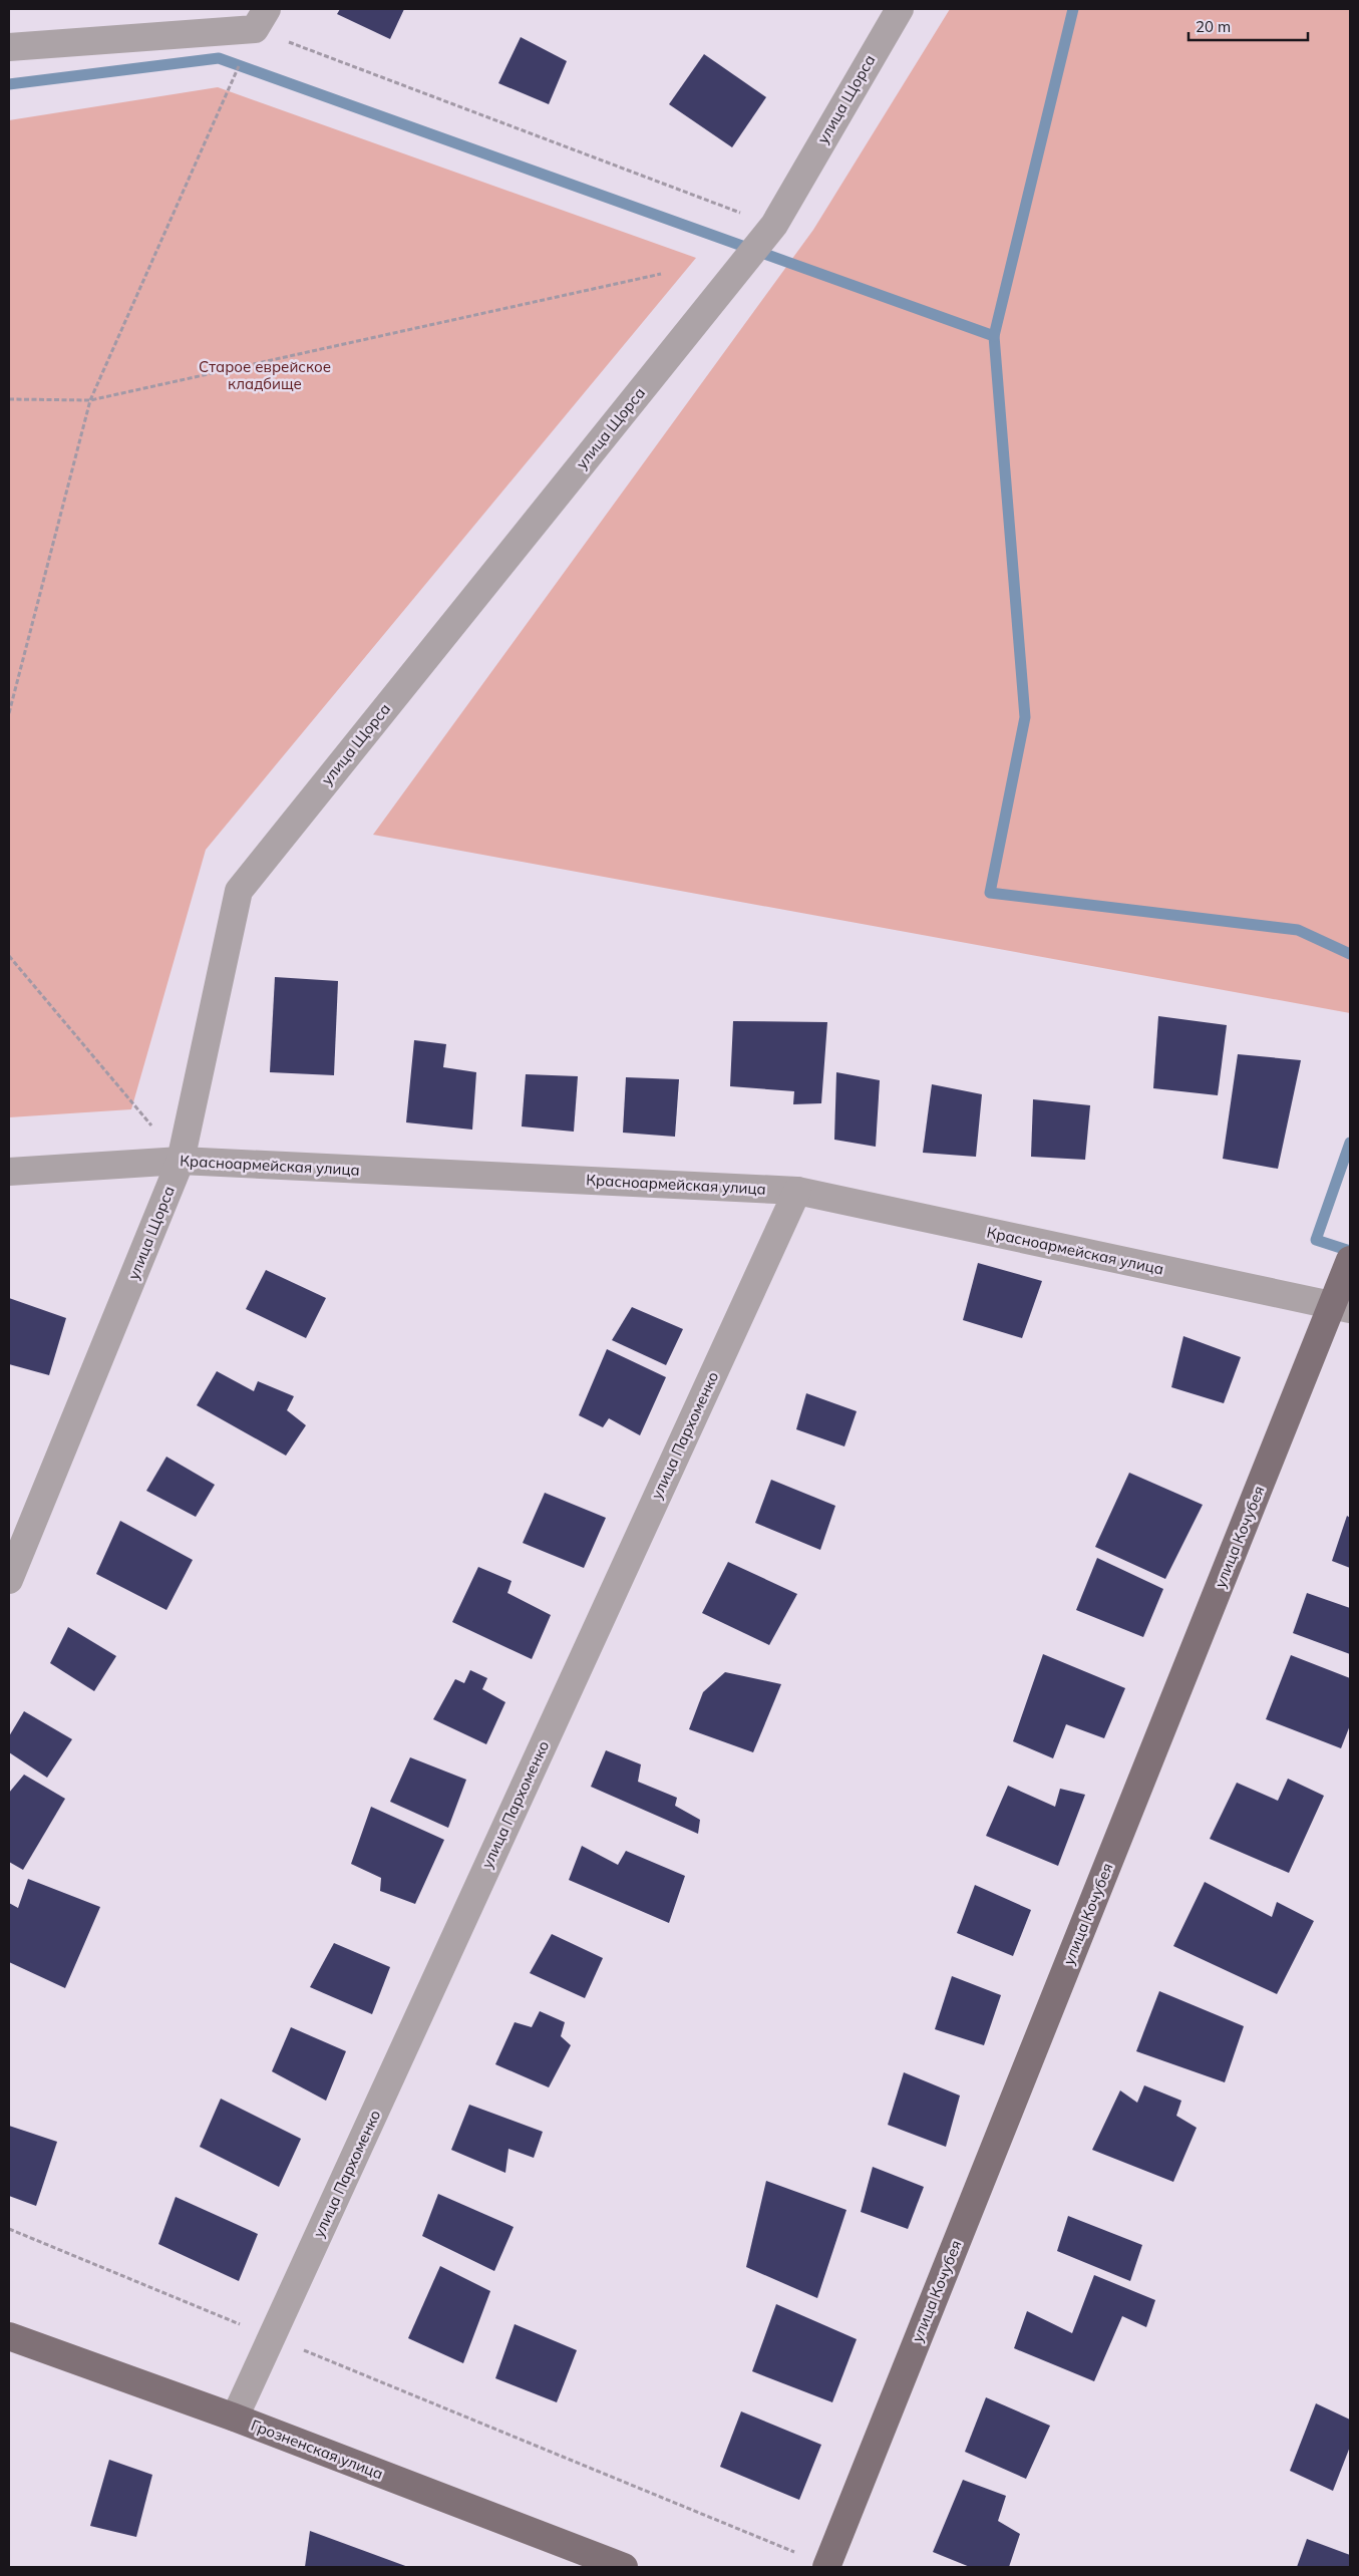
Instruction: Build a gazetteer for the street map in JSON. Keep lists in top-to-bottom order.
{
  "streets": {
    "main road": ["улица Кочубея", "Грозненская улица"],
    "street": ["улица Щорса", "Красноармейская улица", "улица Пархоменко"]
  },
  "crossings": [
    ["улица Щорса", "Красноармейская улица"],
    ["Красноармейская улица", "улица Пархоменко"],
    ["Красноармейская улица", "улица Кочубея"],
    ["улица Пархоменко", "Грозненская улица"]
  ],
  "parks": ["Старое еврейское кладбище"],
  "scale_bar": "20 m"
}
